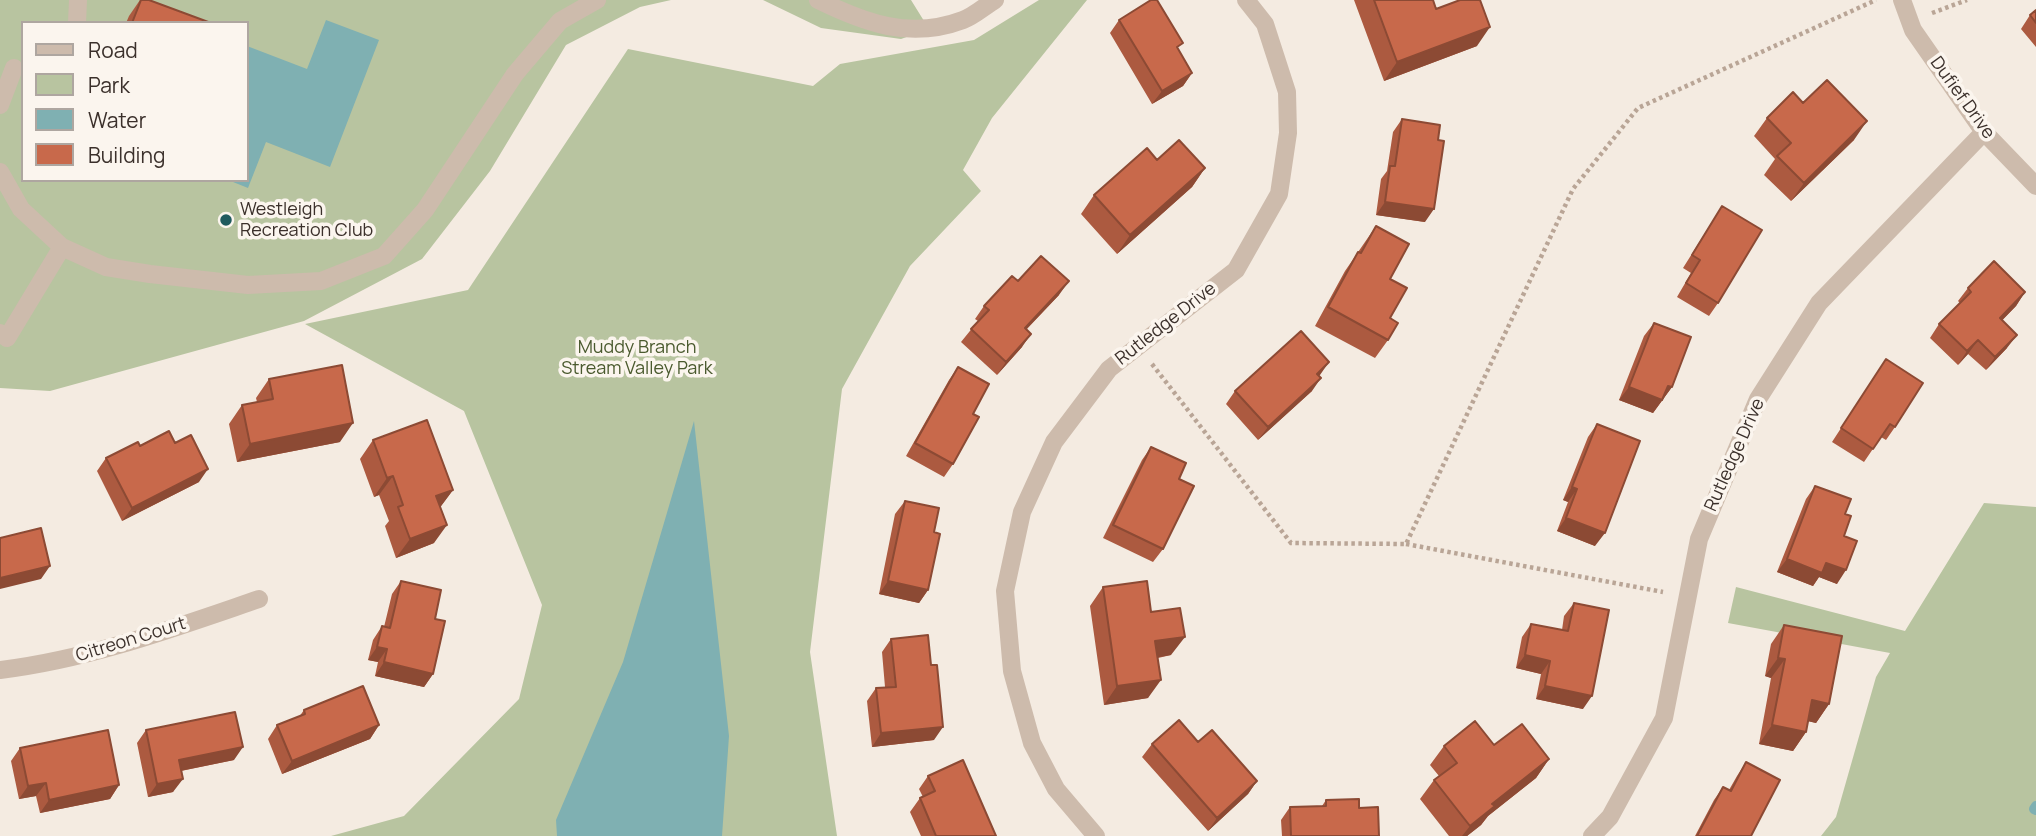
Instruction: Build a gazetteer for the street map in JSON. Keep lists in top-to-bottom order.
{
  "streets": {
    "street": ["Dufief Drive", "Rutledge Drive", "Citreon Court"]
  },
  "crossings": [
    ["Dufief Drive", "Rutledge Drive"]
  ],
  "parks": ["Muddy Branch Stream Valley Park"],
  "places": ["Westleigh Recreation Club"],
  "legend": [
    "Road",
    "Park",
    "Water",
    "Building"
  ]
}
